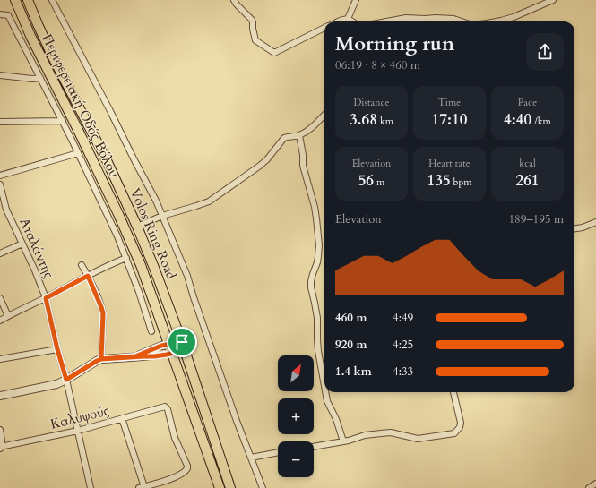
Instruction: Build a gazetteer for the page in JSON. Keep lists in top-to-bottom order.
{
  "streets": {
    "main road": ["Περιφερειακή Οδός Βόλου", "Volos Ring Road"],
    "street": ["Αταλάντης", "Καλυψούς"]
  },
  "crossings": [
    ["Αταλάντης", "Καλυψούς"]
  ],
  "north": "top right",
  "page": {
    "heading": ["Morning run", "06:19 · 8 × 460 m"],
    "stats": [
      ["Distance", "3.68 km"],
      ["Time", "17:10"],
      ["Pace", "4:40 /km"],
      ["Elevation", "56 m"],
      ["Heart rate", "135 bpm"],
      ["kcal", "261"]
    ],
    "chart": ["Elevation", "189–195 m"],
    "list": [
      {
        "name": "460 m",
        "note": "4:49"
      },
      {
        "name": "920 m",
        "note": "4:25"
      },
      {
        "name": "1.4 km",
        "note": "4:33"
      }
    ],
    "map_buttons": ["+", "−"]
  }
}
